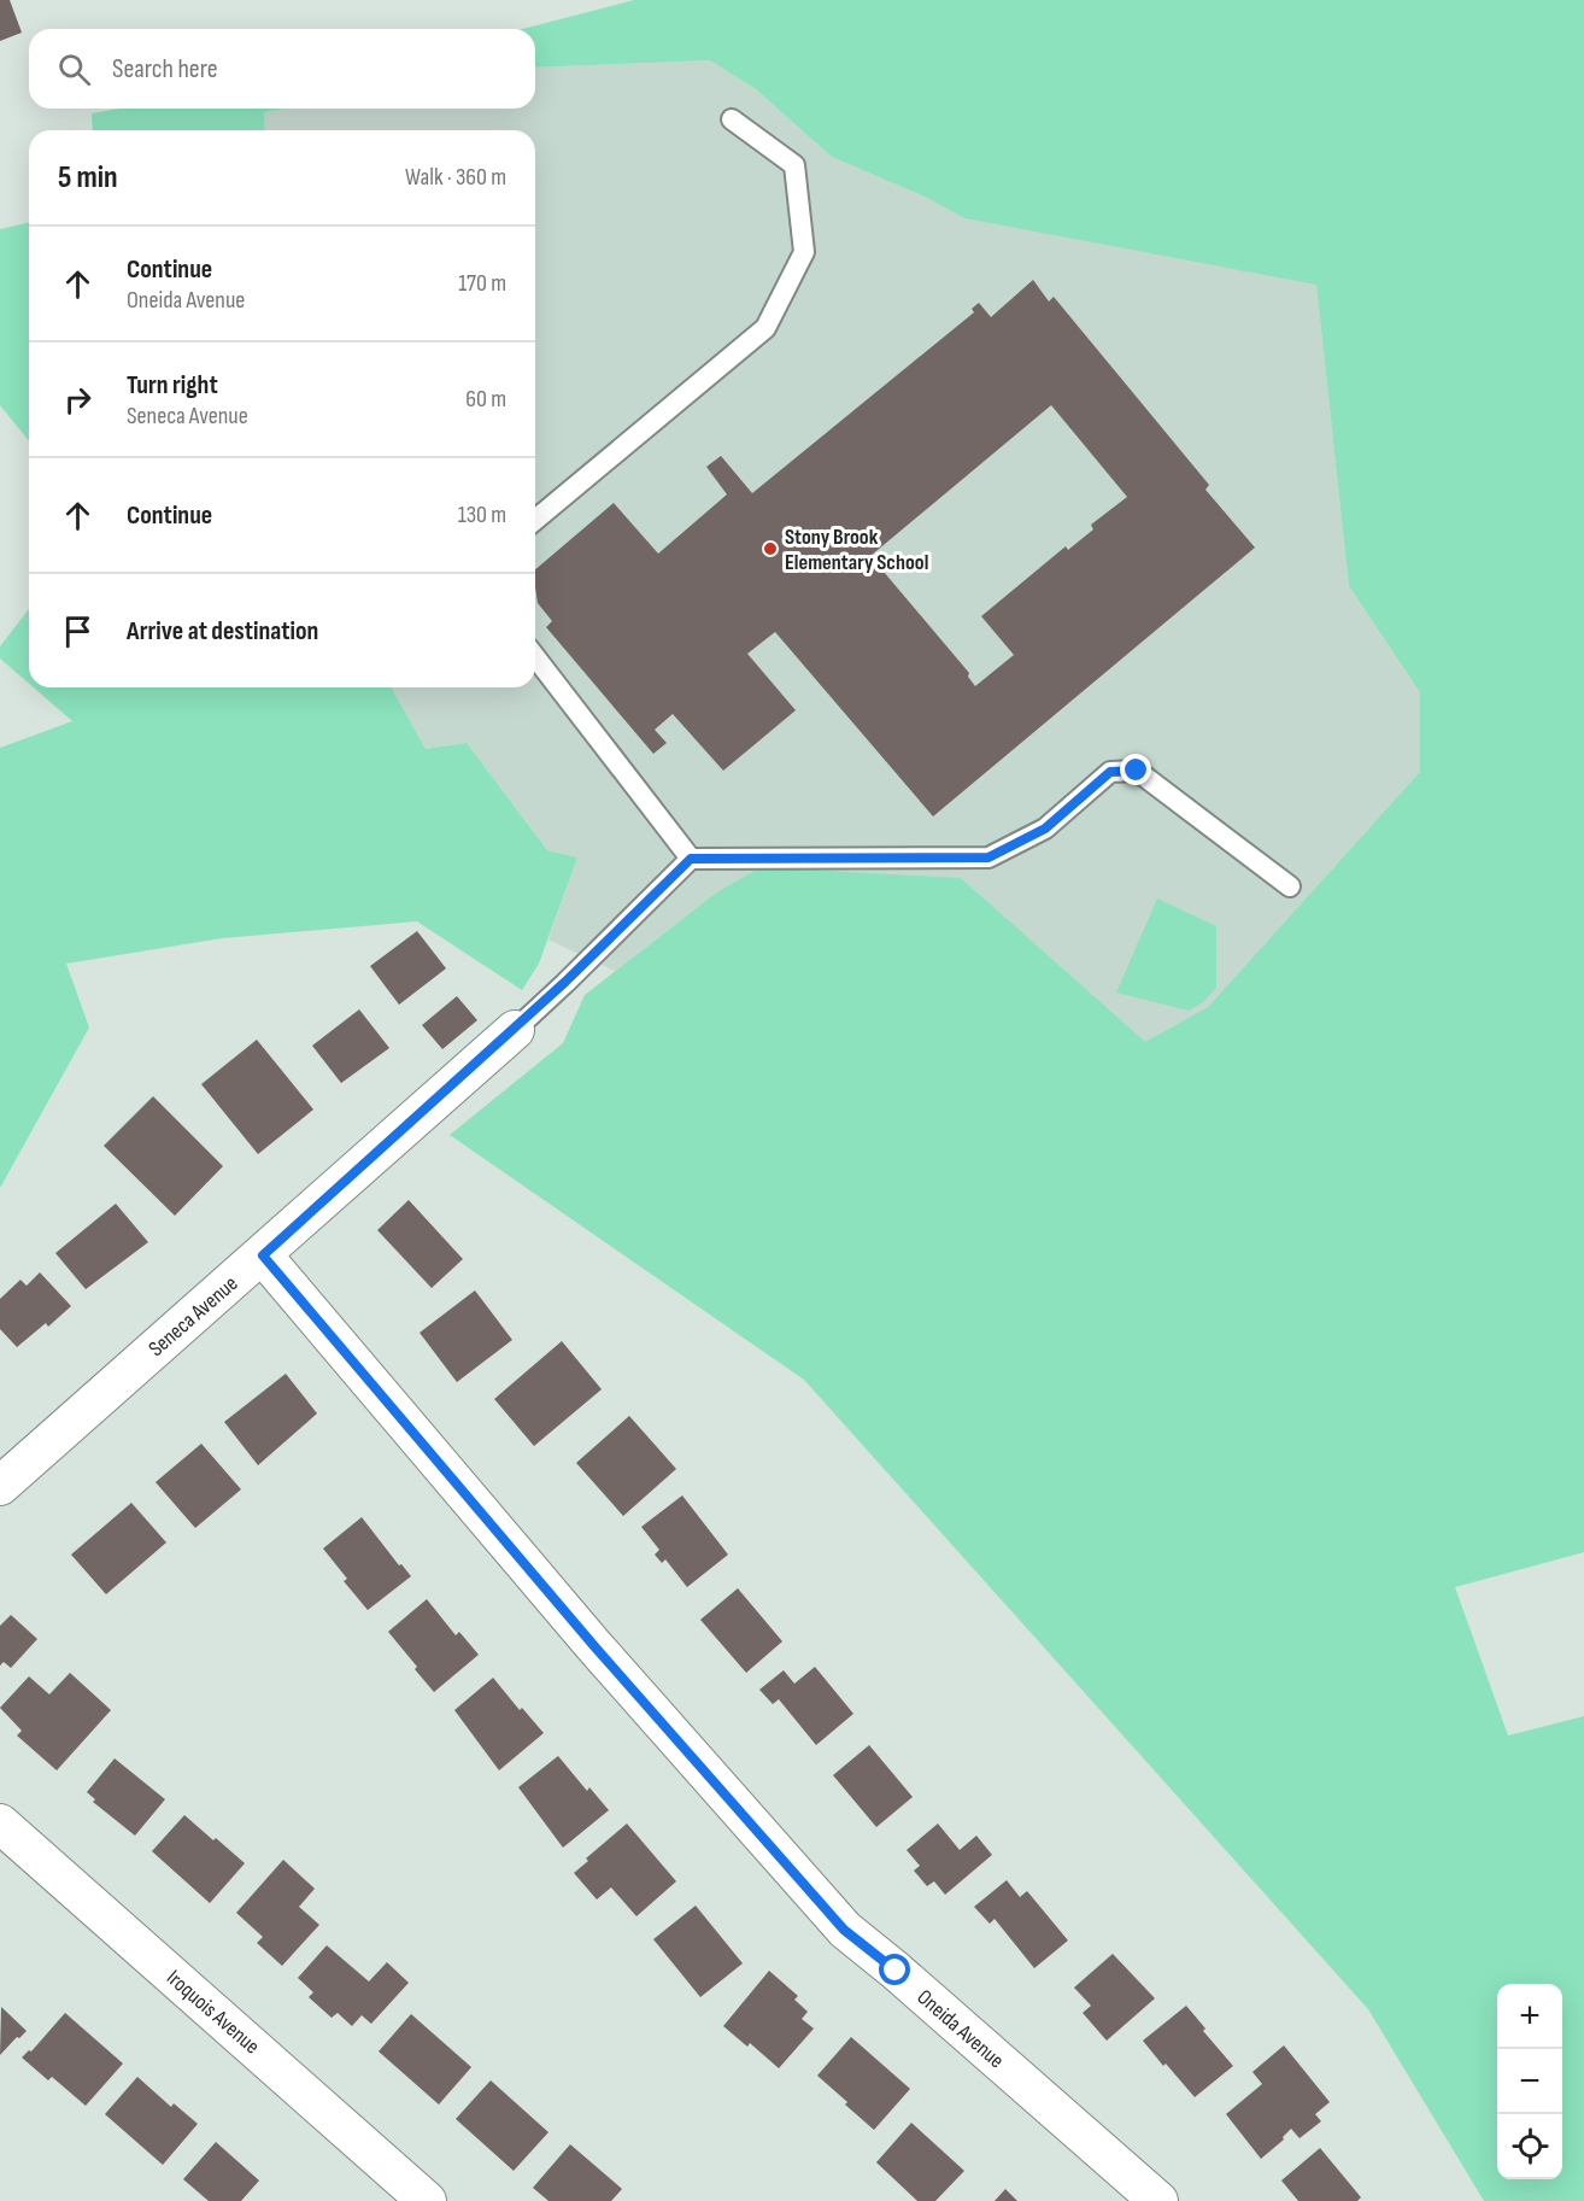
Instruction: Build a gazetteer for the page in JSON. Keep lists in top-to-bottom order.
{
  "streets": {
    "street": ["Seneca Avenue", "Iroquois Avenue", "Oneida Avenue"]
  },
  "crossings": [
    ["Seneca Avenue", "Oneida Avenue"]
  ],
  "places": ["Stony Brook Elementary School"],
  "page": {
    "search": "Search here",
    "heading": ["5 min", "Walk · 360 m"],
    "list": [
      ["Continue", "Oneida Avenue", "170 m"],
      ["Turn right", "Seneca Avenue", "60 m"],
      ["Continue", "130 m"],
      "Arrive at destination"
    ],
    "map_buttons": ["+", "−"]
  }
}
